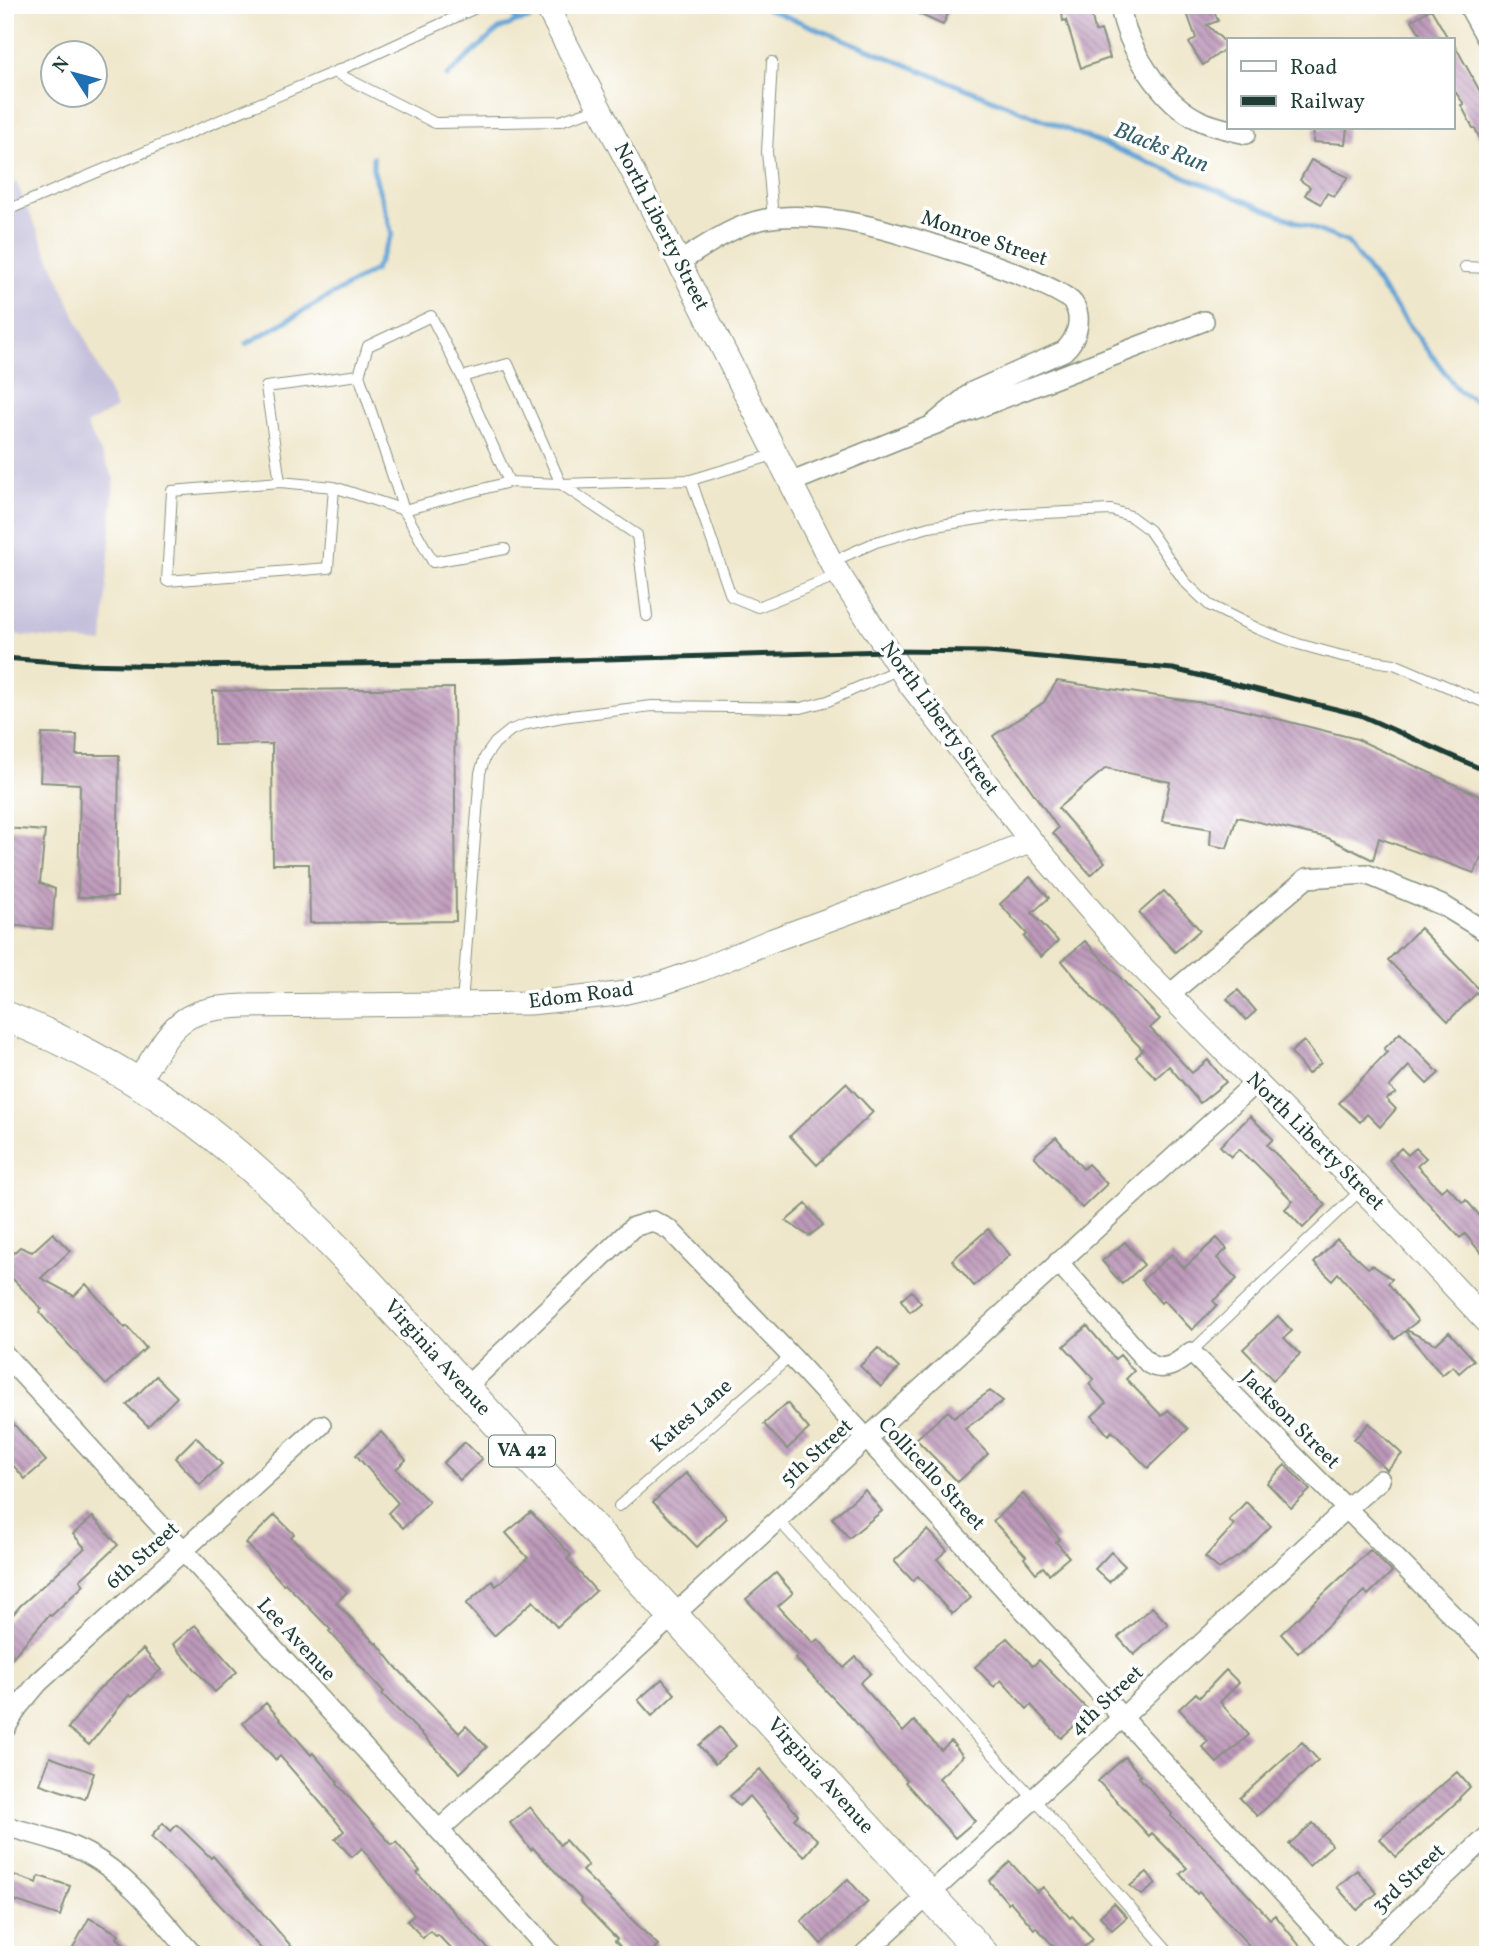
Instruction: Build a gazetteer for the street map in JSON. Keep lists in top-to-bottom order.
{
  "streets": {
    "main road": ["Virginia Avenue", "VA 42"],
    "street": [
      "North Liberty Street",
      "Monroe Street",
      "Edom Road",
      "Jackson Street",
      "5th Street",
      "Collicello Street",
      "6th Street",
      "Lee Avenue",
      "4th Street",
      "3rd Street"
    ],
    "lane": ["Kates Lane"]
  },
  "crossings": [
    ["North Liberty Street", "Monroe Street"],
    ["North Liberty Street", "Edom Road"],
    ["North Liberty Street", "5th Street"],
    ["Edom Road", "Virginia Avenue"],
    ["Virginia Avenue", "5th Street"],
    ["Virginia Avenue", "Collicello Street"],
    ["Virginia Avenue", "4th Street"],
    ["Kates Lane", "Collicello Street"],
    ["Jackson Street", "4th Street"],
    ["5th Street", "Collicello Street"],
    ["5th Street", "Lee Avenue"],
    ["Collicello Street", "4th Street"],
    ["6th Street", "Lee Avenue"]
  ],
  "water": ["Blacks Run"],
  "legend": ["Road", "Railway"],
  "north": "top left"
}
